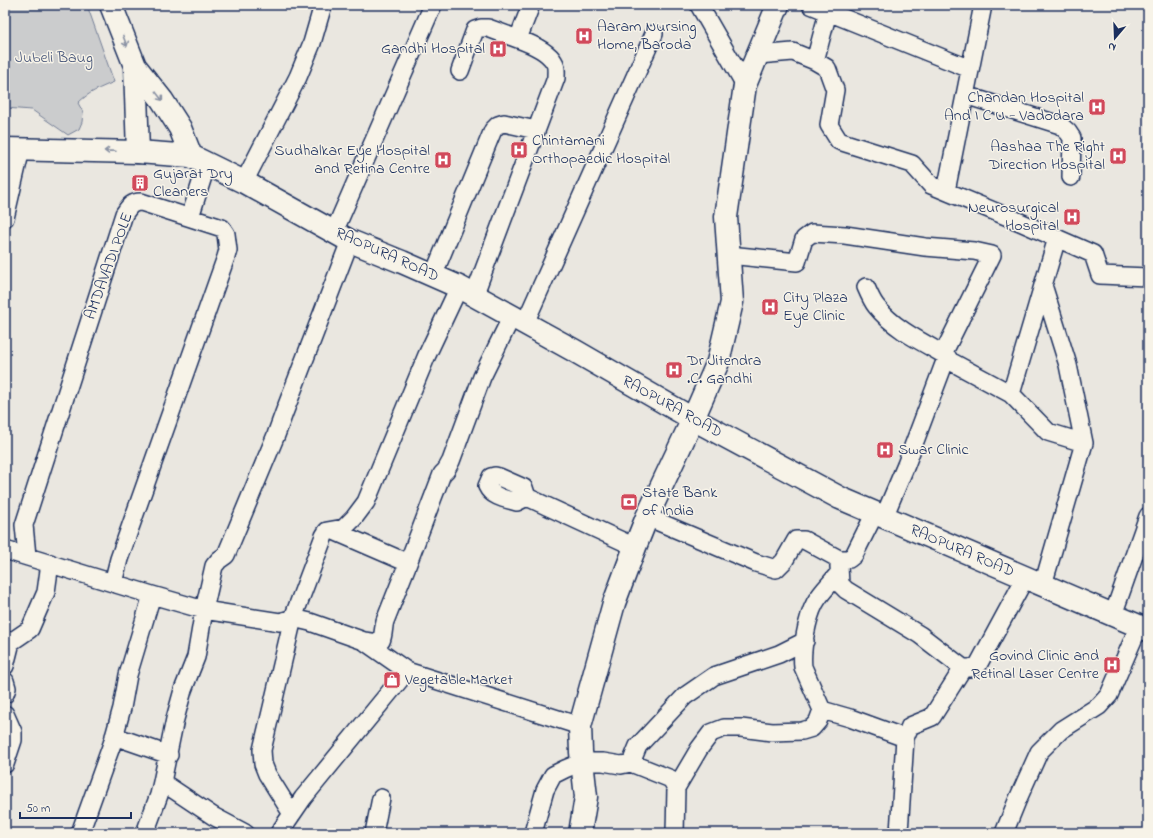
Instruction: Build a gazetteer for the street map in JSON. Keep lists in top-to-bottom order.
{
  "streets": {
    "main road": ["RAOPURA ROAD"],
    "street": ["AMDAVADI POLE"]
  },
  "parks": ["Jubeli Baug"],
  "places": {
    "hospital": [
      "Aaram Nursing Home, Baroda",
      "Gandhi Hospital",
      "Chandan Hospital And I C U - Vadodara",
      "Chintamani Orthopaedic Hospital",
      "Aashaa The Right Direction Hospital",
      "Sudhalkar Eye Hospital and Retina Centre",
      "Neurosurgical Hospital",
      "City Plaza Eye Clinic",
      "Dr Jitendra .C. Gandhi",
      "Swar Clinic",
      "Govind Clinic and Retinal Laser Centre"
    ],
    "building": ["Gujarat Dry Cleaners"],
    "bank": ["State Bank of India"],
    "shop": ["Vegetable Market"]
  },
  "scale_bar": "50 m",
  "north": "bottom"
}
